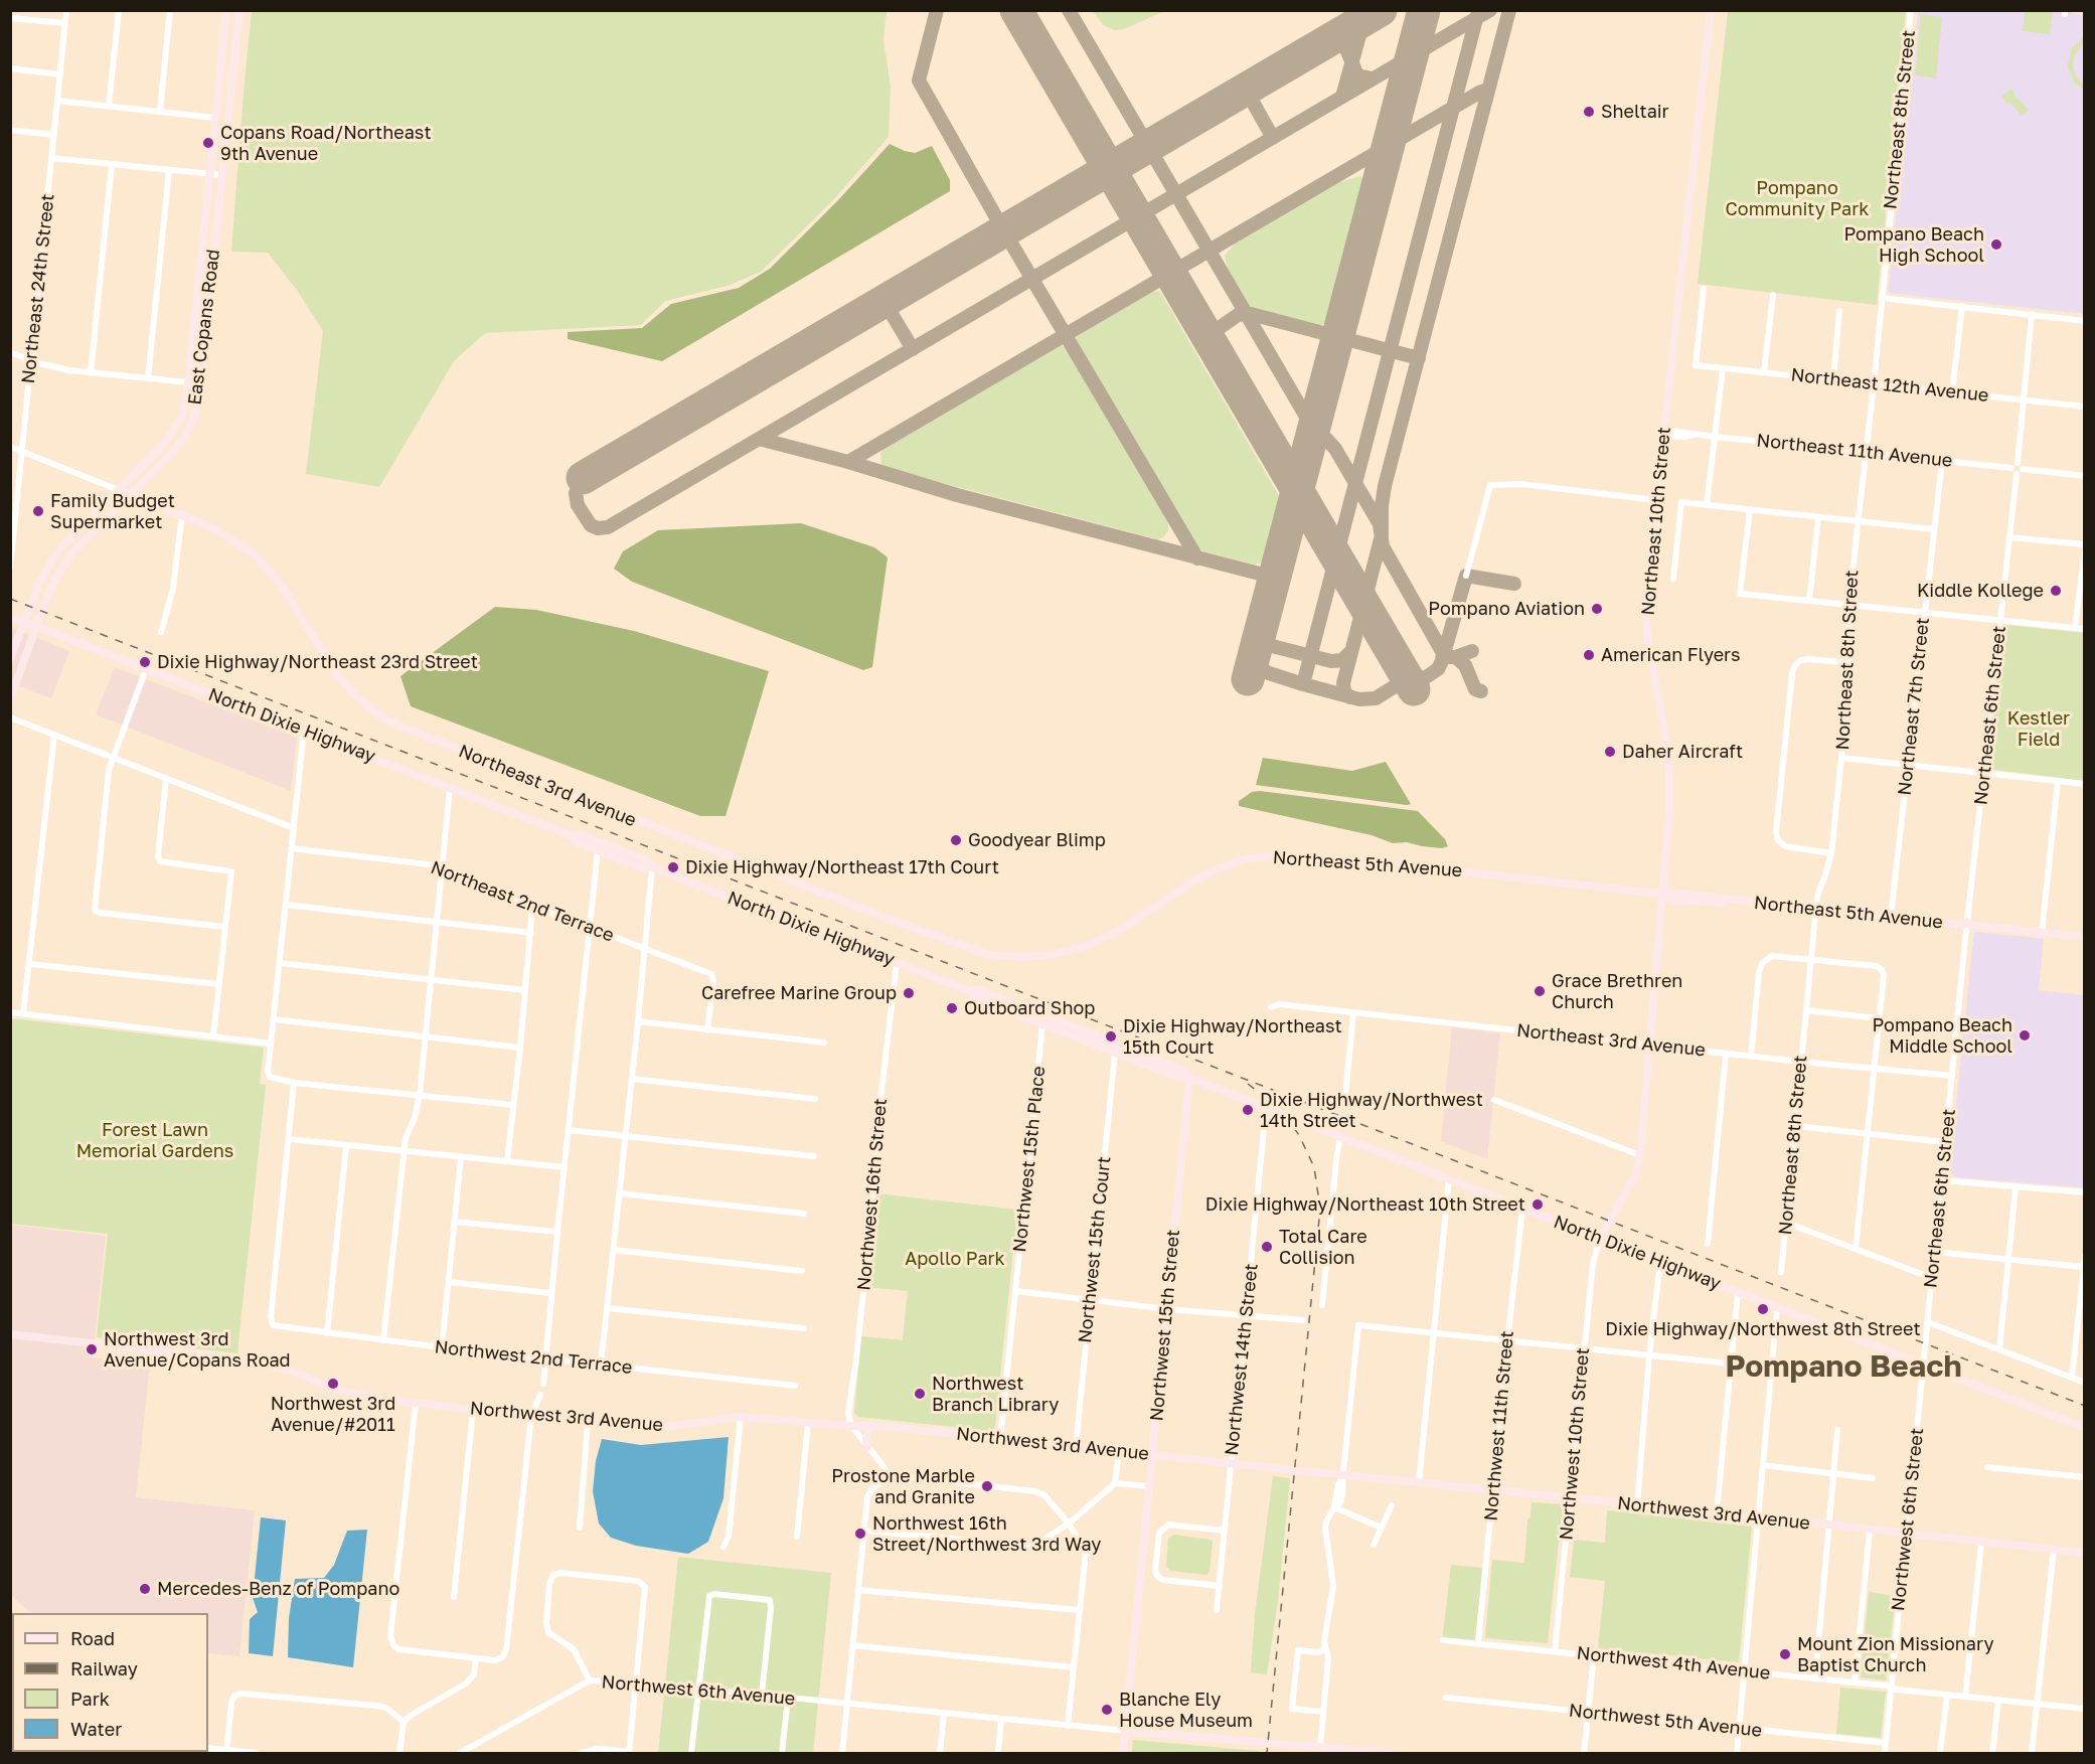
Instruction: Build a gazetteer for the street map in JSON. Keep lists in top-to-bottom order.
{
  "streets": {
    "street": [
      "Northeast 8th Street",
      "Northeast 24th Street",
      "East Copans Road",
      "Northeast 12th Avenue",
      "Northeast 11th Avenue",
      "Northeast 10th Street",
      "Northeast 7th Street",
      "Northeast 6th Street",
      "North Dixie Highway",
      "Northeast 3rd Avenue",
      "Northeast 5th Avenue",
      "Northeast 2nd Terrace",
      "Northwest 15th Place",
      "Northwest 16th Street",
      "Northwest 15th Court",
      "Northwest 15th Street",
      "Northwest 2nd Terrace",
      "Northwest 14th Street",
      "Northwest 3rd Avenue",
      "Northwest 11th Street",
      "Northwest 10th Street",
      "Northwest 6th Street",
      "Northwest 4th Avenue",
      "Northwest 6th Avenue",
      "Northwest 5th Avenue"
    ]
  },
  "crossings": [
    ["Northeast 8th Street", "Northeast 12th Avenue"],
    ["Northeast 8th Street", "Northeast 11th Avenue"],
    ["Northeast 8th Street", "Northeast 3rd Avenue"],
    ["Northeast 8th Street", "Northeast 5th Avenue"],
    ["East Copans Road", "North Dixie Highway"],
    ["Northeast 11th Avenue", "Northeast 10th Street"],
    ["Northeast 11th Avenue", "Northeast 7th Street"],
    ["Northeast 11th Avenue", "Northeast 6th Street"],
    ["Northeast 10th Street", "North Dixie Highway"],
    ["Northeast 10th Street", "Northeast 3rd Avenue"],
    ["Northeast 10th Street", "Northeast 5th Avenue"],
    ["Northeast 10th Street", "Northwest 10th Street"],
    ["Northeast 7th Street", "Northeast 5th Avenue"],
    ["Northeast 6th Street", "Northeast 3rd Avenue"],
    ["Northeast 6th Street", "Northeast 5th Avenue"],
    ["Northeast 6th Street", "Northwest 6th Street"],
    ["North Dixie Highway", "Northwest 15th Place"],
    ["North Dixie Highway", "Northwest 16th Street"],
    ["North Dixie Highway", "Northwest 15th Court"],
    ["North Dixie Highway", "Northwest 15th Street"],
    ["North Dixie Highway", "Northwest 14th Street"],
    ["North Dixie Highway", "Northwest 11th Street"],
    ["North Dixie Highway", "Northwest 10th Street"],
    ["North Dixie Highway", "Northwest 6th Street"],
    ["Northeast 3rd Avenue", "Northeast 5th Avenue"],
    ["Northwest 15th Place", "Northwest 3rd Avenue"],
    ["Northwest 16th Street", "Northwest 3rd Avenue"],
    ["Northwest 15th Court", "Northwest 3rd Avenue"],
    ["Northwest 15th Street", "Northwest 3rd Avenue"],
    ["Northwest 14th Street", "Northwest 3rd Avenue"],
    ["Northwest 3rd Avenue", "Northwest 11th Street"],
    ["Northwest 3rd Avenue", "Northwest 10th Street"],
    ["Northwest 3rd Avenue", "Northwest 6th Street"],
    ["Northwest 11th Street", "Northwest 4th Avenue"],
    ["Northwest 10th Street", "Northwest 4th Avenue"],
    ["Northwest 6th Street", "Northwest 4th Avenue"],
    ["Northwest 6th Street", "Northwest 5th Avenue"]
  ],
  "districts": ["Pompano Beach"],
  "parks": [
    "Pompano Community Park",
    "Kestler Field",
    "Forest Lawn Memorial Gardens",
    "Apollo Park"
  ],
  "places": [
    "Sheltair",
    "Copans Road/Northeast 9th Avenue",
    "Pompano Beach High School",
    "Family Budget Supermarket",
    "Kiddle Kollege",
    "Pompano Aviation",
    "American Flyers",
    "Dixie Highway/Northeast 23rd Street",
    "Daher Aircraft",
    "Goodyear Blimp",
    "Dixie Highway/Northeast 17th Court",
    "Grace Brethren Church",
    "Carefree Marine Group",
    "Outboard Shop",
    "Pompano Beach Middle School",
    "Dixie Highway/Northeast 15th Court",
    "Dixie Highway/Northwest 14th Street",
    "Dixie Highway/Northeast 10th Street",
    "Total Care Collision",
    "Dixie Highway/Northwest 8th Street",
    "Northwest 3rd Avenue/Copans Road",
    "Northwest 3rd Avenue/#2011",
    "Northwest Branch Library",
    "Prostone Marble and Granite",
    "Northwest 16th Street/Northwest 3rd Way",
    "Mercedes-Benz of Pompano",
    "Mount Zion Missionary Baptist Church",
    "Blanche Ely House Museum"
  ],
  "legend": [
    "Road",
    "Railway",
    "Park",
    "Water"
  ]
}
